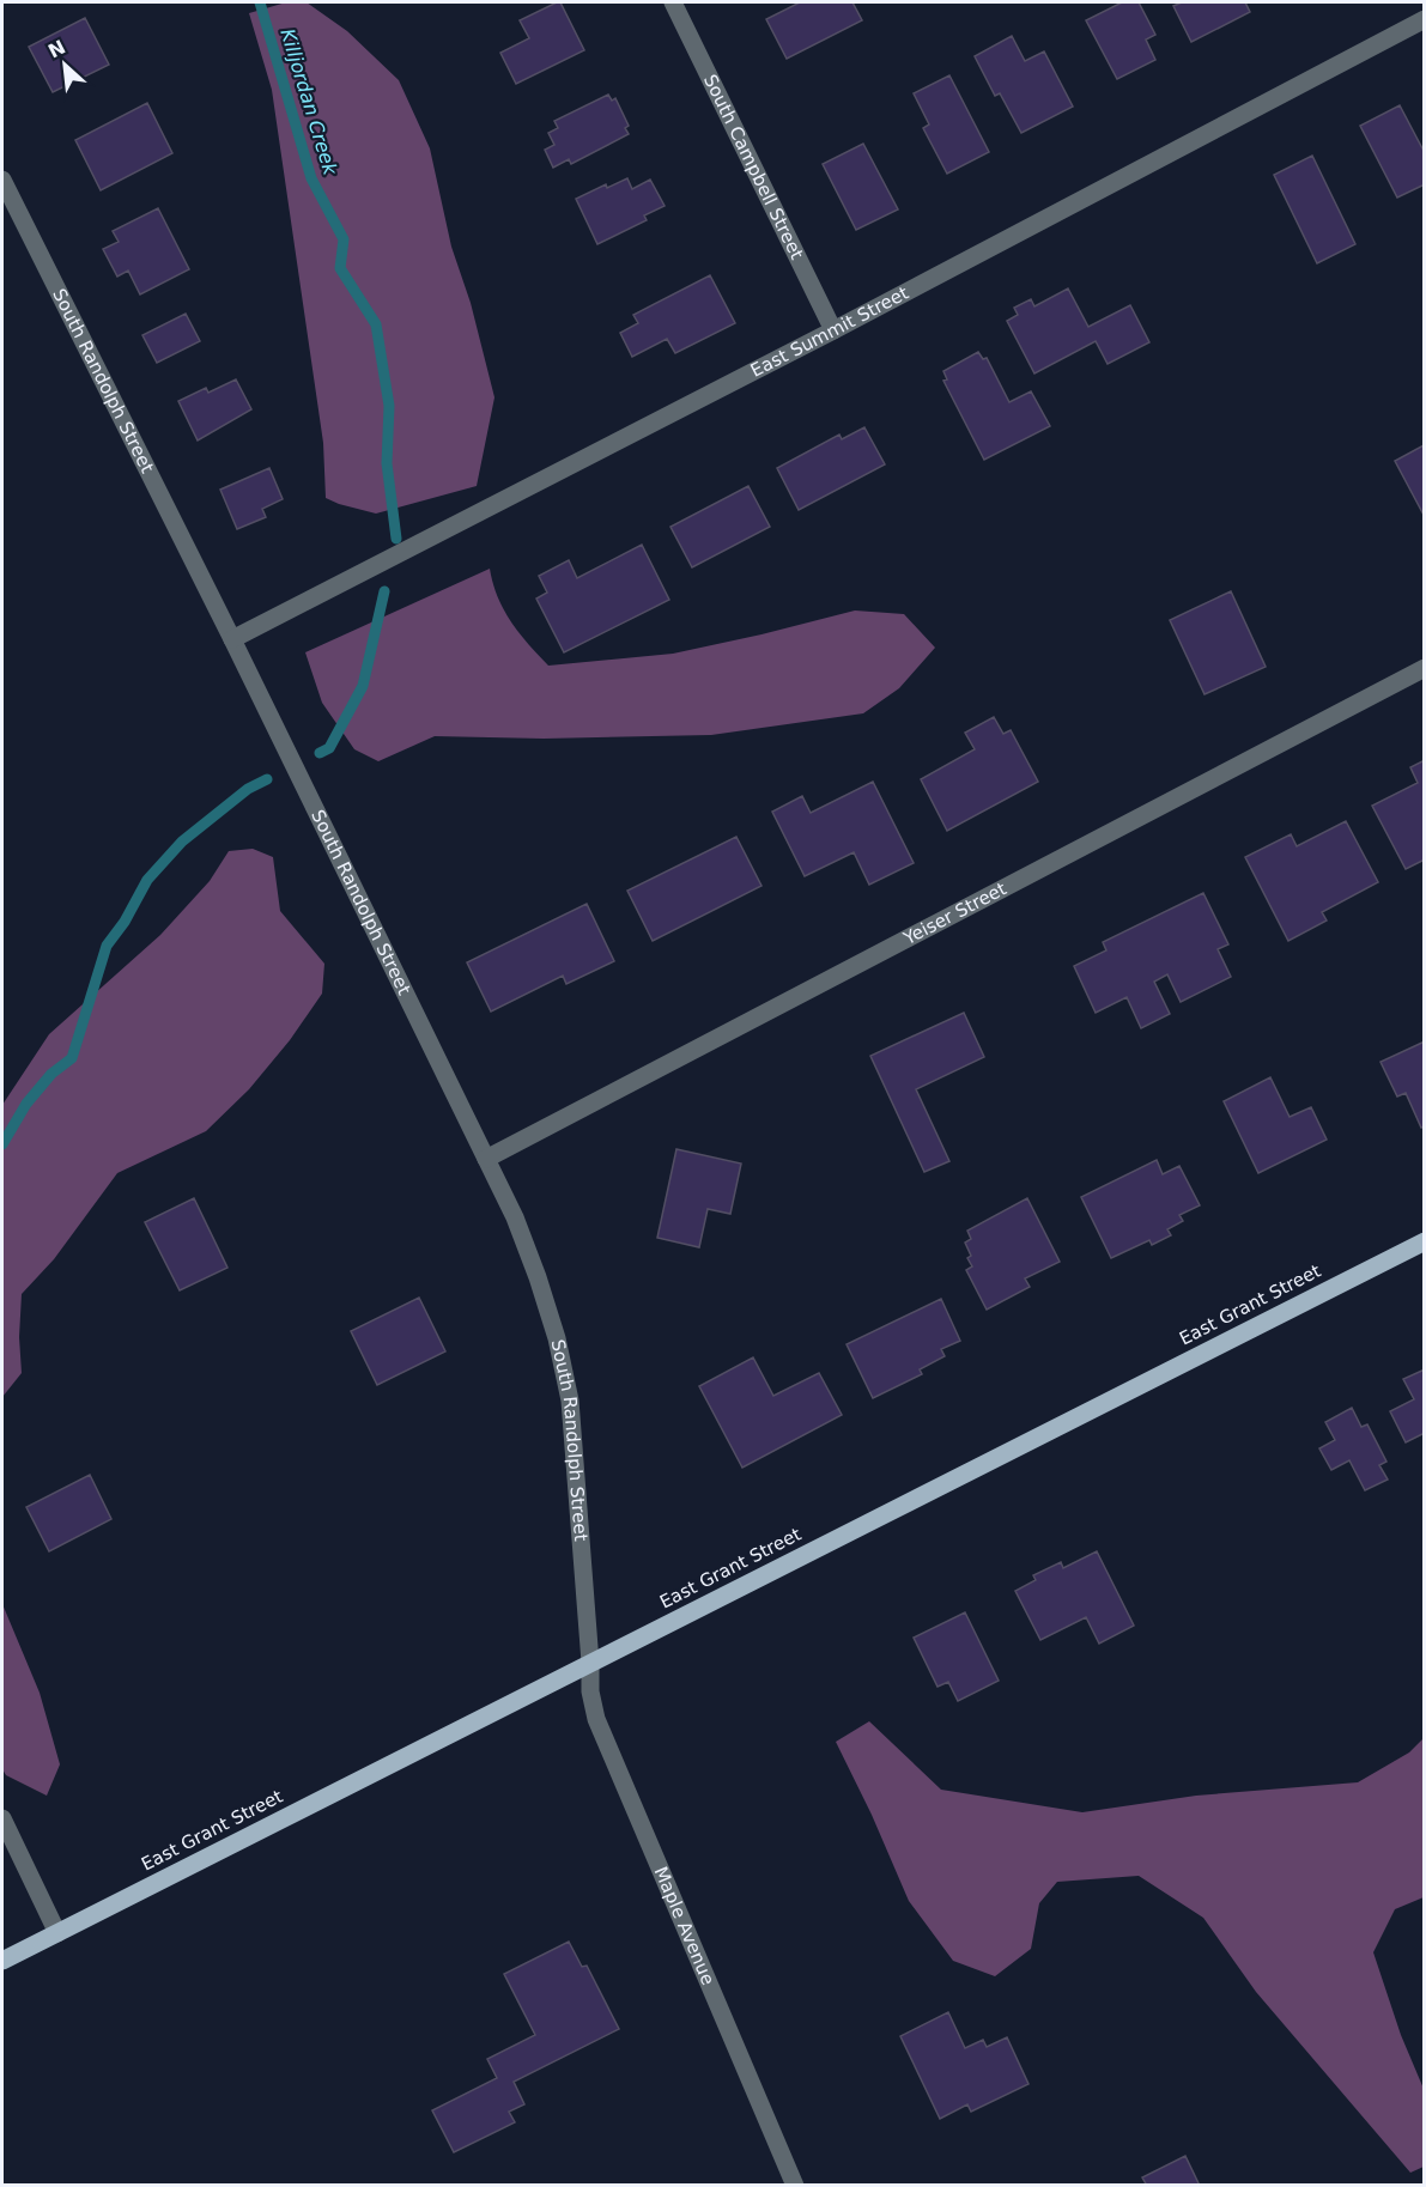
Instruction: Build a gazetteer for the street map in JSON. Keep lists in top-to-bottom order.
{
  "streets": {
    "main road": ["East Grant Street"],
    "street": [
      "South Campbell Street",
      "East Summit Street",
      "South Randolph Street",
      "Yeiser Street",
      "Maple Avenue"
    ]
  },
  "crossings": [
    ["South Campbell Street", "East Summit Street"],
    ["East Summit Street", "South Randolph Street"],
    ["South Randolph Street", "Yeiser Street"],
    ["South Randolph Street", "East Grant Street"],
    ["South Randolph Street", "Maple Avenue"],
    ["East Grant Street", "Maple Avenue"]
  ],
  "water": ["Killjordan Creek"],
  "north": "top left"
}
